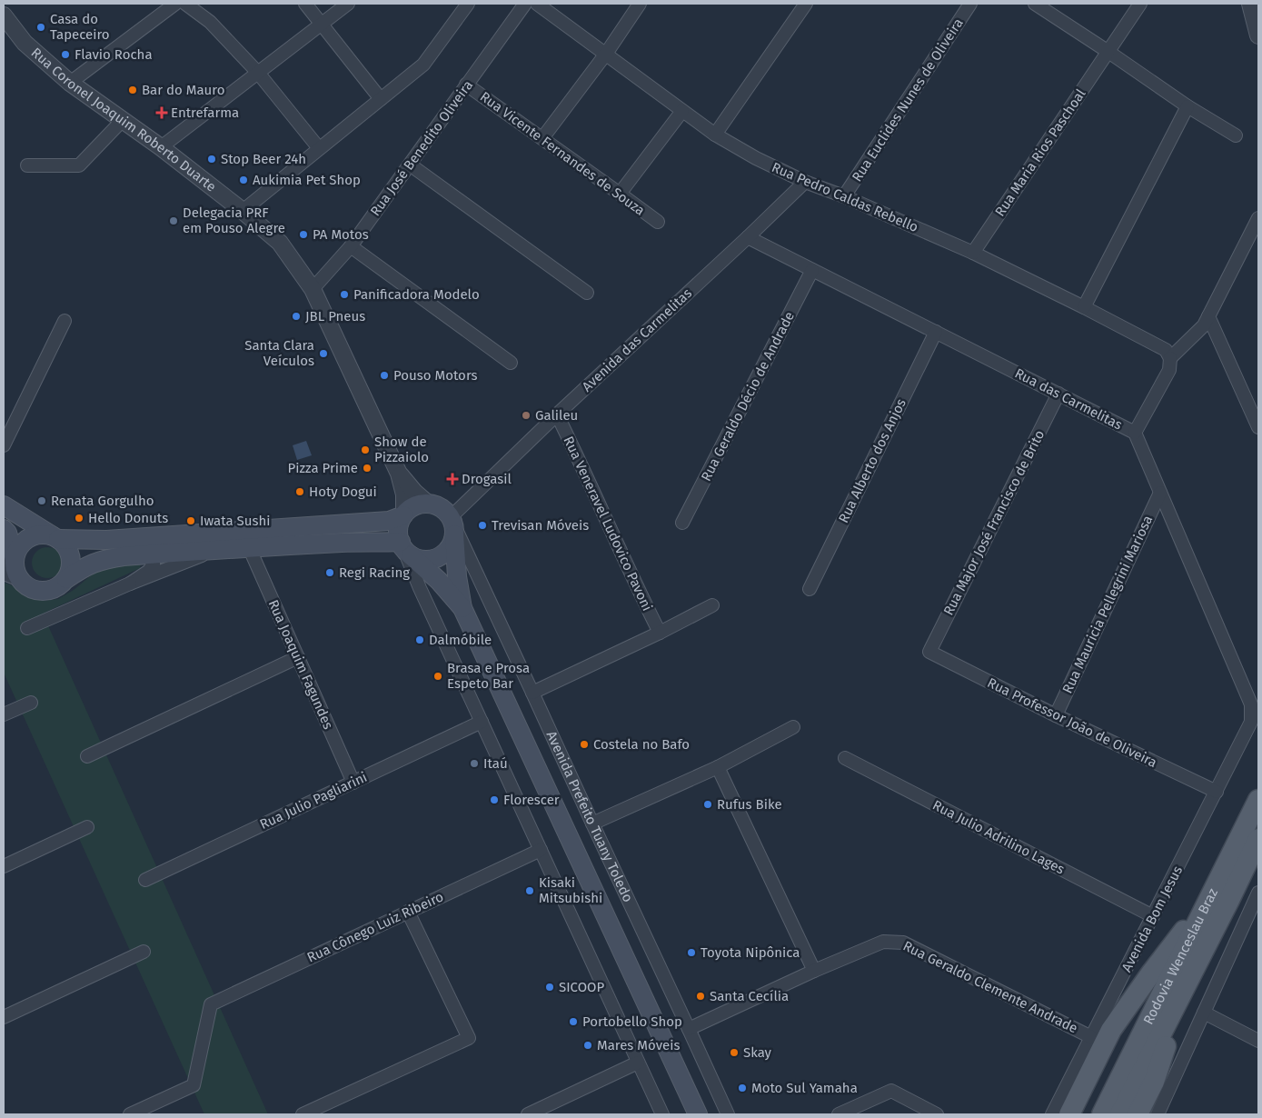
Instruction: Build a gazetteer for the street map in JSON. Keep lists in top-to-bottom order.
{
  "streets": {
    "main road": ["Avenida Prefeito Tuany Toledo", "Rodovia Wenceslau Braz"],
    "street": [
      "Rua Euclides Nunes de Oliveira",
      "Rua Coronel Joaquim Roberto Duarte",
      "Rua José Benedito Oliveira",
      "Rua Maria Rios Paschoal",
      "Rua Vicente Fernandes de Souza",
      "Rua Pedro Caldas Rebello",
      "Avenida das Carmelitas",
      "Rua Geraldo Décio de Andrade",
      "Rua das Carmelitas",
      "Rua Alberto dos Anjos",
      "Rua Major José Francisco de Brito",
      "Rua Veneravel Ludovico Pavoni",
      "Rua Mauricia Pellegrini Mariosa",
      "Rua Joaquim Fagundes",
      "Rua Professor João de Oliveira",
      "Rua Julio Pagliarini",
      "Rua Julio Adrilino Lages",
      "Avenida Bom Jesus",
      "Rua Cônego Luiz Ribeiro",
      "Rua Geraldo Clemente Andrade"
    ]
  },
  "crossings": [
    ["Rua Euclides Nunes de Oliveira", "Rua Pedro Caldas Rebello"],
    ["Rua Coronel Joaquim Roberto Duarte", "Rua José Benedito Oliveira"],
    ["Rua Coronel Joaquim Roberto Duarte", "Avenida das Carmelitas"],
    ["Rua Coronel Joaquim Roberto Duarte", "Avenida Prefeito Tuany Toledo"],
    ["Rua José Benedito Oliveira", "Rua Vicente Fernandes de Souza"],
    ["Rua Maria Rios Paschoal", "Rua Pedro Caldas Rebello"],
    ["Rua Pedro Caldas Rebello", "Avenida das Carmelitas"],
    ["Avenida das Carmelitas", "Rua das Carmelitas"],
    ["Avenida das Carmelitas", "Rua Veneravel Ludovico Pavoni"],
    ["Avenida das Carmelitas", "Avenida Prefeito Tuany Toledo"],
    ["Rua Geraldo Décio de Andrade", "Rua das Carmelitas"],
    ["Rua das Carmelitas", "Rua Alberto dos Anjos"],
    ["Rua das Carmelitas", "Rua Major José Francisco de Brito"],
    ["Rua das Carmelitas", "Rua Mauricia Pellegrini Mariosa"],
    ["Rua das Carmelitas", "Avenida Bom Jesus"],
    ["Rua Major José Francisco de Brito", "Rua Professor João de Oliveira"],
    ["Rua Mauricia Pellegrini Mariosa", "Rua Professor João de Oliveira"],
    ["Rua Joaquim Fagundes", "Rua Julio Pagliarini"],
    ["Rua Professor João de Oliveira", "Avenida Bom Jesus"],
    ["Avenida Prefeito Tuany Toledo", "Rua Geraldo Clemente Andrade"],
    ["Rua Julio Adrilino Lages", "Avenida Bom Jesus"],
    ["Avenida Bom Jesus", "Rua Geraldo Clemente Andrade"]
  ],
  "places": {
    "other": [
      "Casa do Tapeceiro",
      "Flavio Rocha",
      "Bar do Mauro",
      "Stop Beer 24h",
      "Aukimia Pet Shop",
      "Delegacia PRF em Pouso Alegre",
      "PA Motos",
      "Panificadora Modelo",
      "JBL Pneus",
      "Santa Clara Veículos",
      "Pouso Motors",
      "Galileu",
      "Show de Pizzaiolo",
      "Pizza Prime",
      "Hoty Dogui",
      "Renata Gorgulho",
      "Hello Donuts",
      "Iwata Sushi",
      "Trevisan Móveis",
      "Regi Racing",
      "Dalmóbile",
      "Brasa e Prosa Espeto Bar",
      "Costela no Bafo",
      "Itaú",
      "Florescer",
      "Rufus Bike",
      "Kisaki Mitsubishi",
      "Toyota Nipônica",
      "SICOOP",
      "Santa Cecília",
      "Portobello Shop",
      "Mares Móveis",
      "Skay",
      "Moto Sul Yamaha"
    ],
    "health": ["Entrefarma", "Drogasil"]
  }
}
